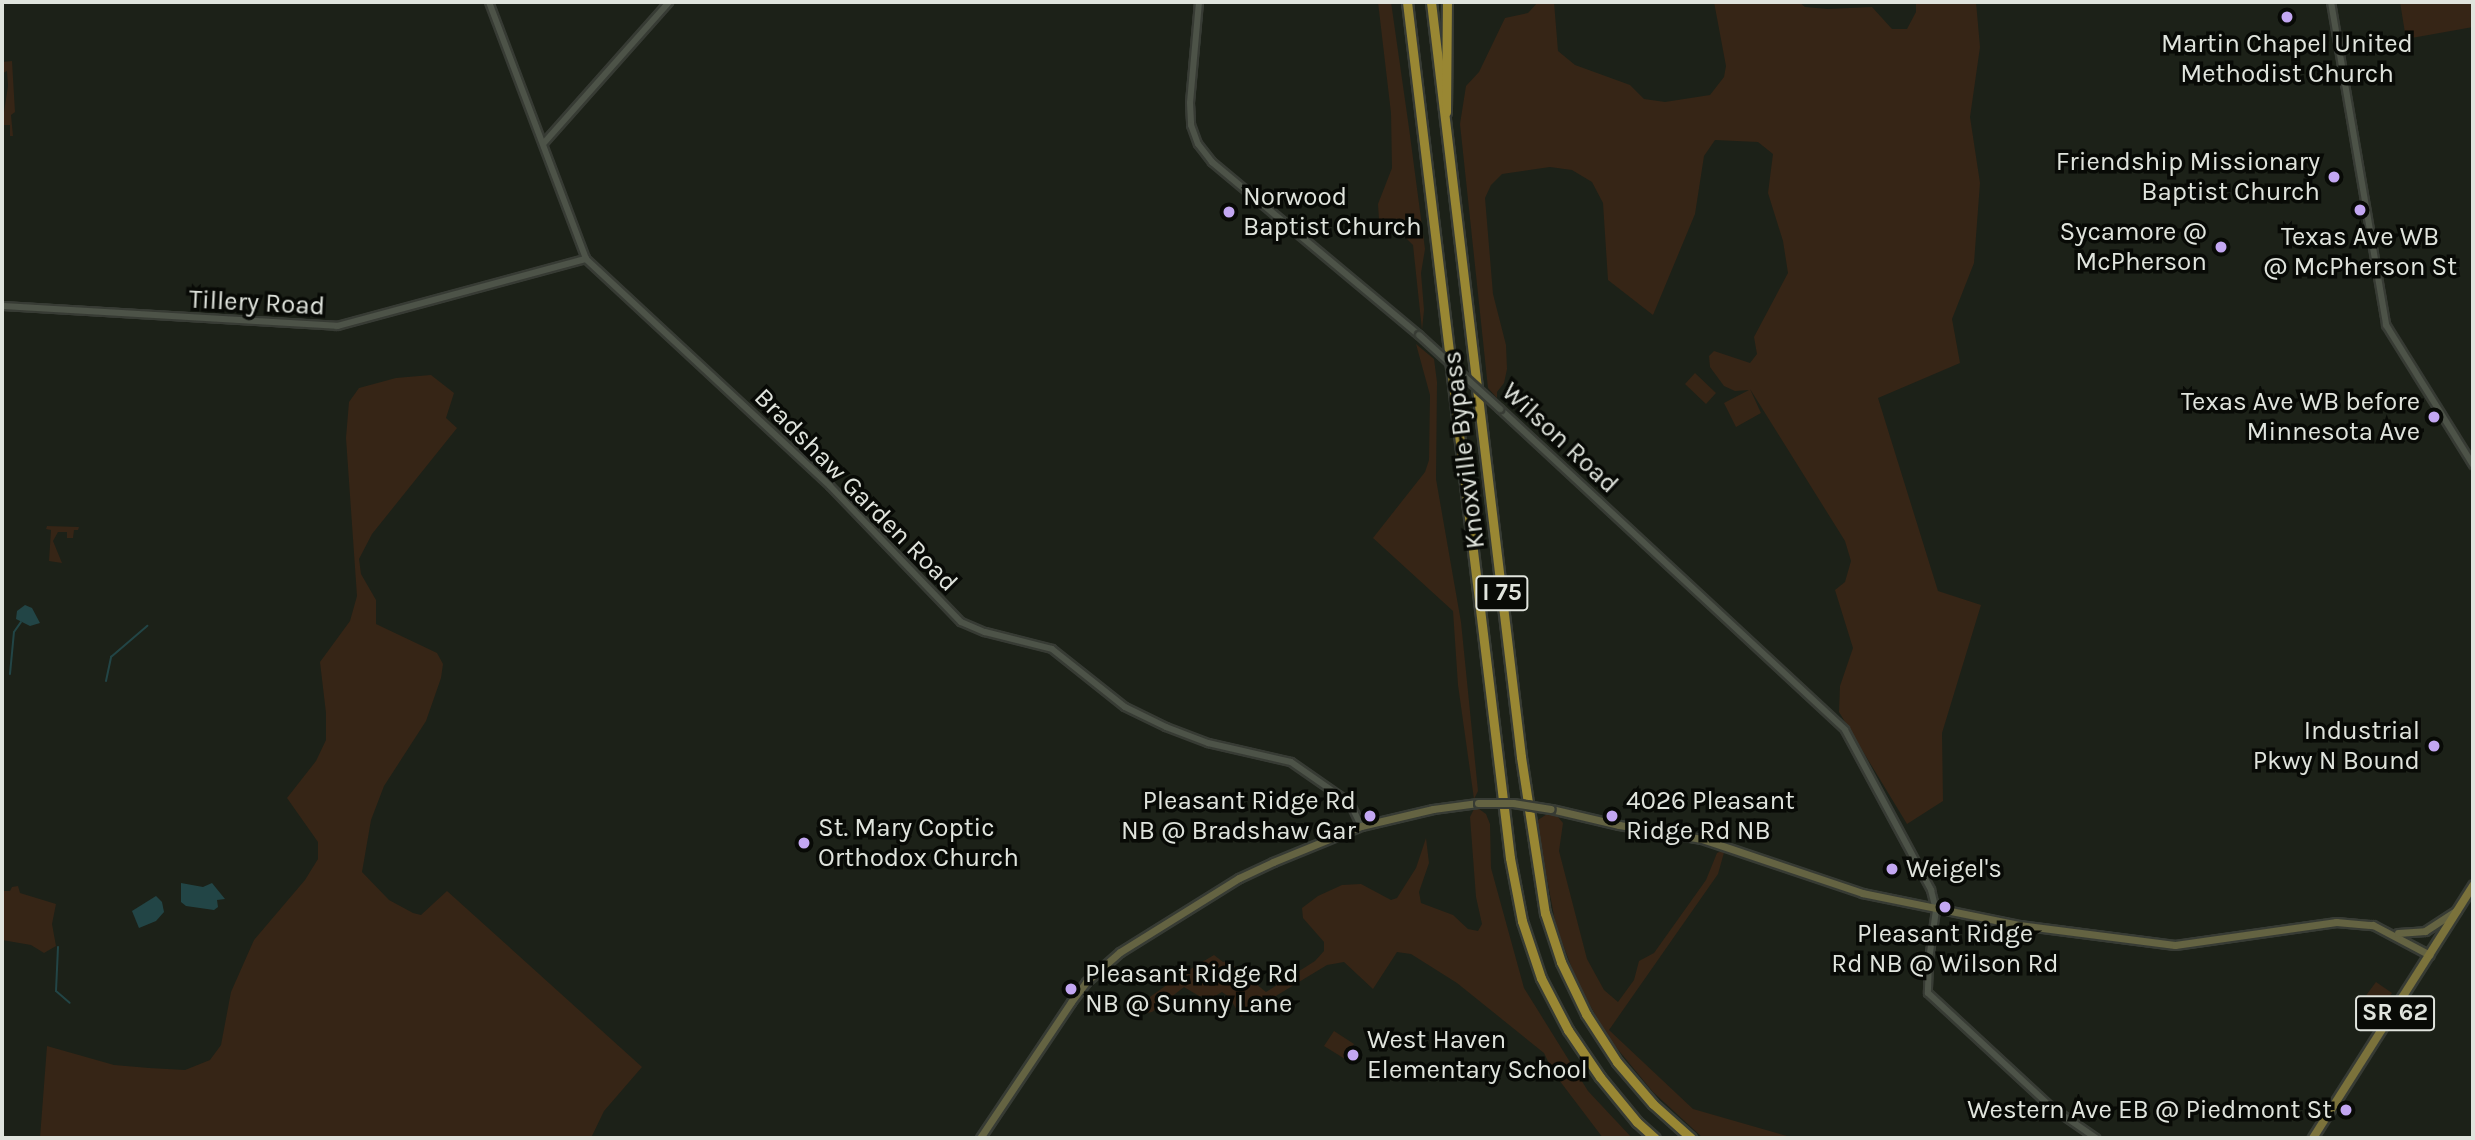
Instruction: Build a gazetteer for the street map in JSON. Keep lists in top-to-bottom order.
{
  "streets": {
    "highway": ["Knoxville Bypass", "I 75"],
    "main road": ["SR 62"],
    "street": ["Tillery Road", "Wilson Road", "Bradshaw Garden Road"]
  },
  "crossings": [
    ["Tillery Road", "Bradshaw Garden Road"]
  ],
  "places": [
    "Martin Chapel United Methodist Church",
    "Friendship Missionary Baptist Church",
    "Texas Ave WB @ McPherson St",
    "Norwood Baptist Church",
    "Sycamore @ McPherson",
    "Texas Ave WB before Minnesota Ave",
    "Industrial Pkwy N Bound",
    "Pleasant Ridge Rd NB @ Bradshaw Gar",
    "4026 Pleasant Ridge Rd NB",
    "St. Mary Coptic Orthodox Church",
    "Weigel's",
    "Pleasant Ridge Rd NB @ Wilson Rd",
    "Pleasant Ridge Rd NB @ Sunny Lane",
    "West Haven Elementary School",
    "Western Ave EB @ Piedmont St"
  ]
}
